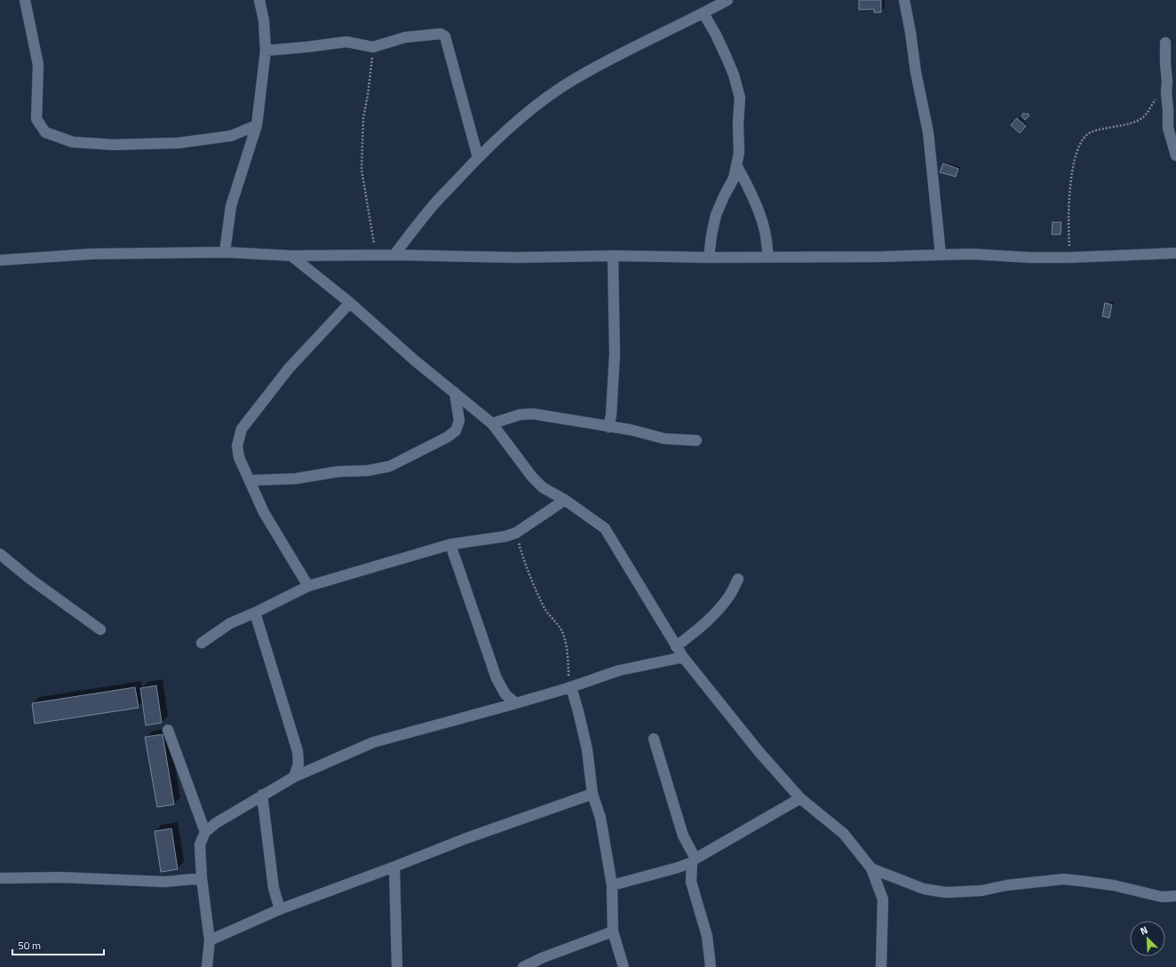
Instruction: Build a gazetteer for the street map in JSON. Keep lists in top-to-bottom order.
{
  "scale_bar": "50 m",
  "north": "top left"
}
